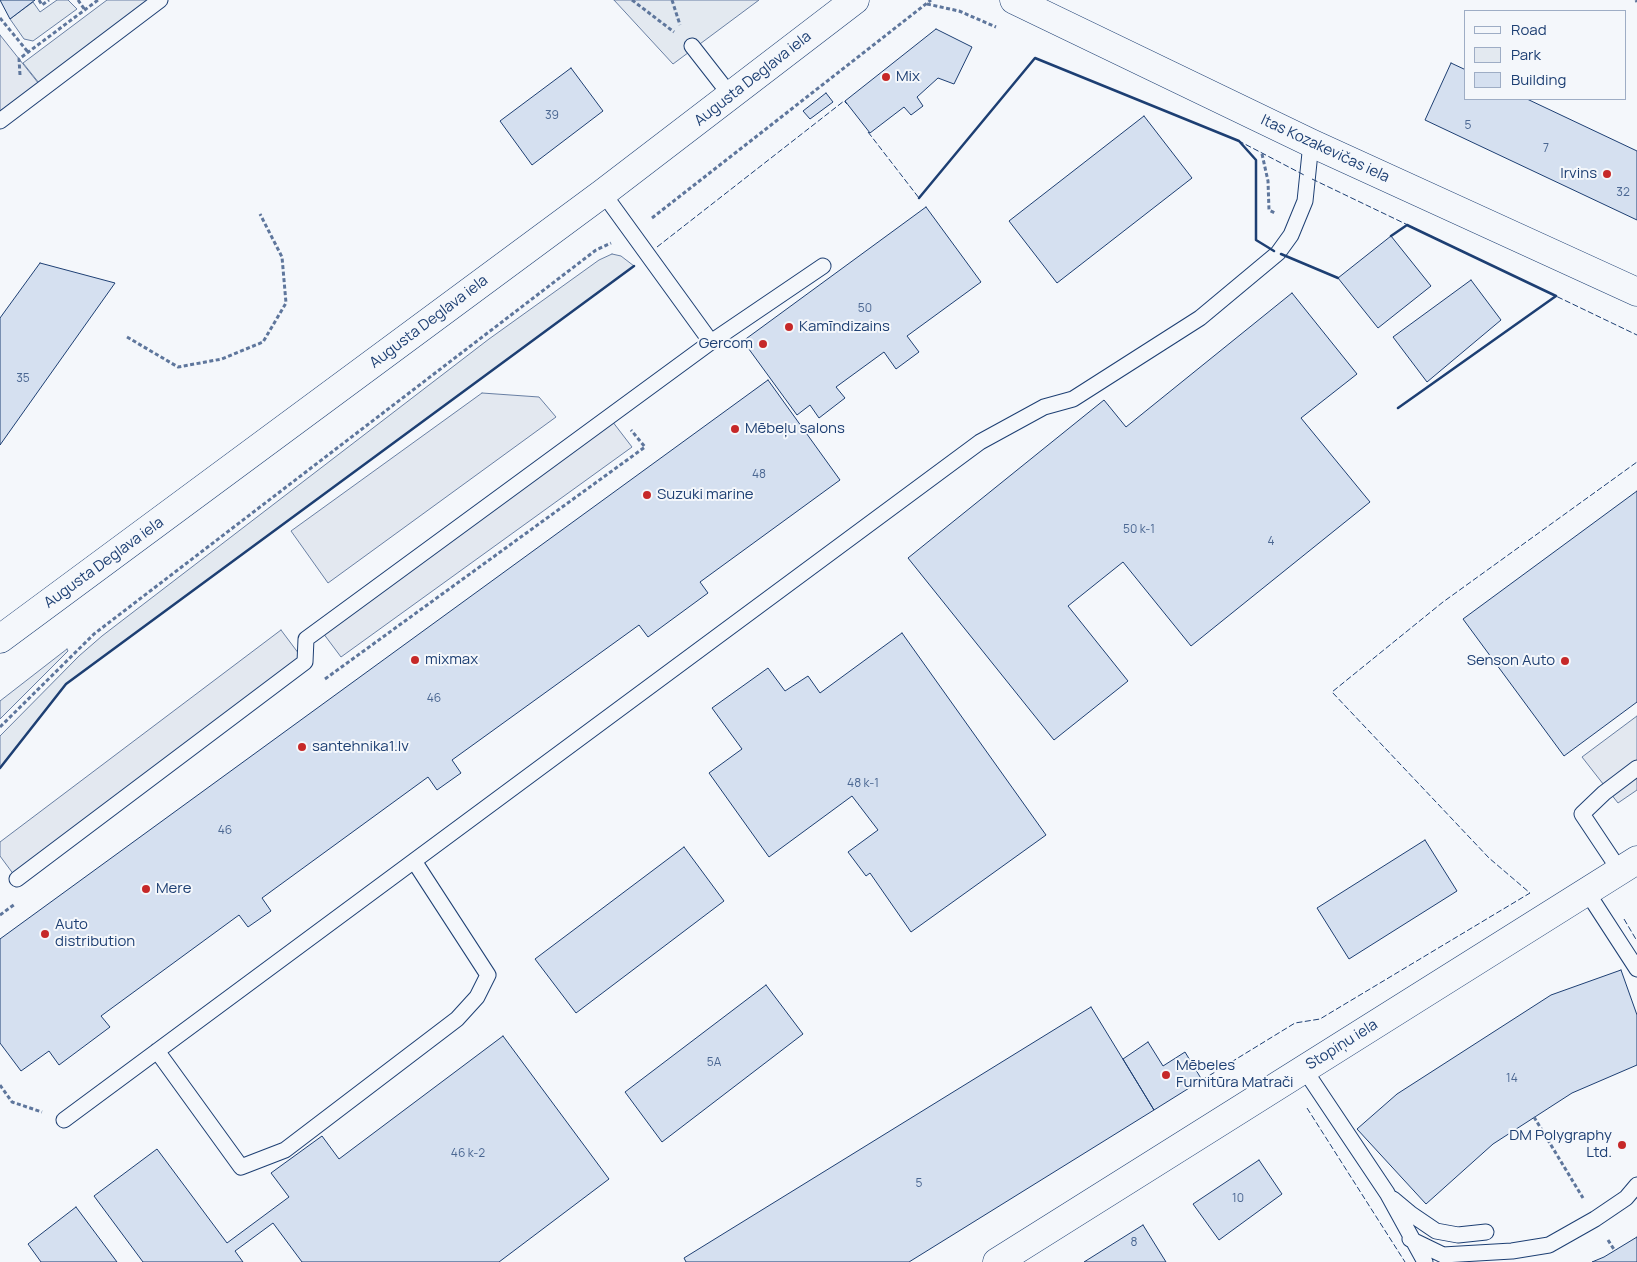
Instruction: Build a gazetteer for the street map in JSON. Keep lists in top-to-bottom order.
{
  "streets": {
    "street": ["Augusta Deglava iela", "Itas Kozakevičas iela", "Stopiņu iela"]
  },
  "places": [
    "Mix",
    "Irvins",
    "Kamīndizains",
    "Gercom",
    "Mēbeļu salons",
    "Suzuki marine",
    "mixmax",
    "Senson Auto",
    "santehnika1.lv",
    "Mere",
    "Auto distribution",
    "Mēbeles Furnitūra Matrači",
    "DM Polygraphy Ltd."
  ],
  "house_numbers": [
    "39",
    "5",
    "7",
    "32",
    "50",
    "35",
    "48",
    "50 k-1",
    "4",
    "46",
    "48 k-1",
    "46",
    "5A",
    "14",
    "46 k-2",
    "5",
    "10",
    "8"
  ],
  "legend": ["Road", "Park", "Building"]
}
